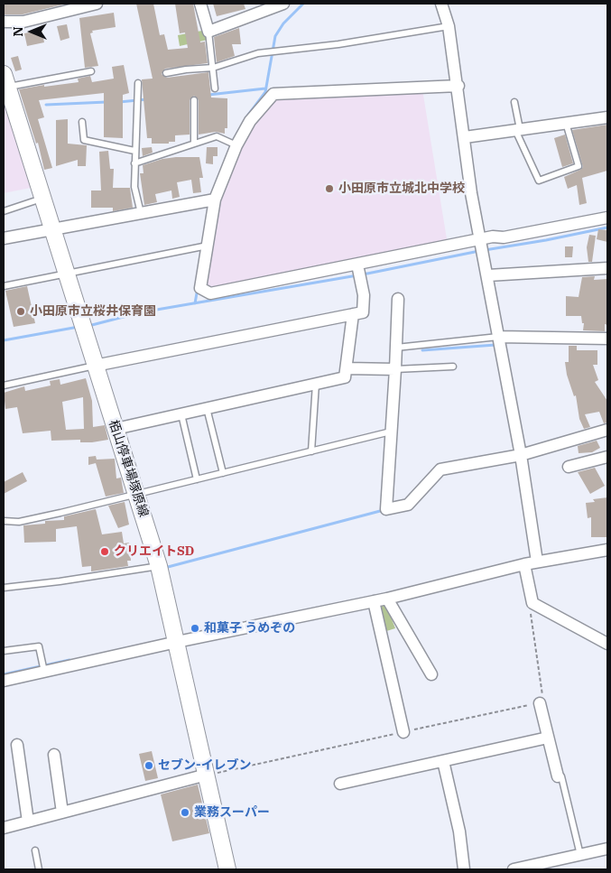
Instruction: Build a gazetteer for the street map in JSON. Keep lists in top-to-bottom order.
{
  "streets": {
    "main road": ["栢山停車場塚原線"]
  },
  "places": [
    "小田原市立城北中学校",
    "小田原市立桜井保育園",
    "クリエイトSD",
    "和菓子 うめぞの",
    "セブン-イレブン",
    "業務スーパー"
  ],
  "north": "left"
}
